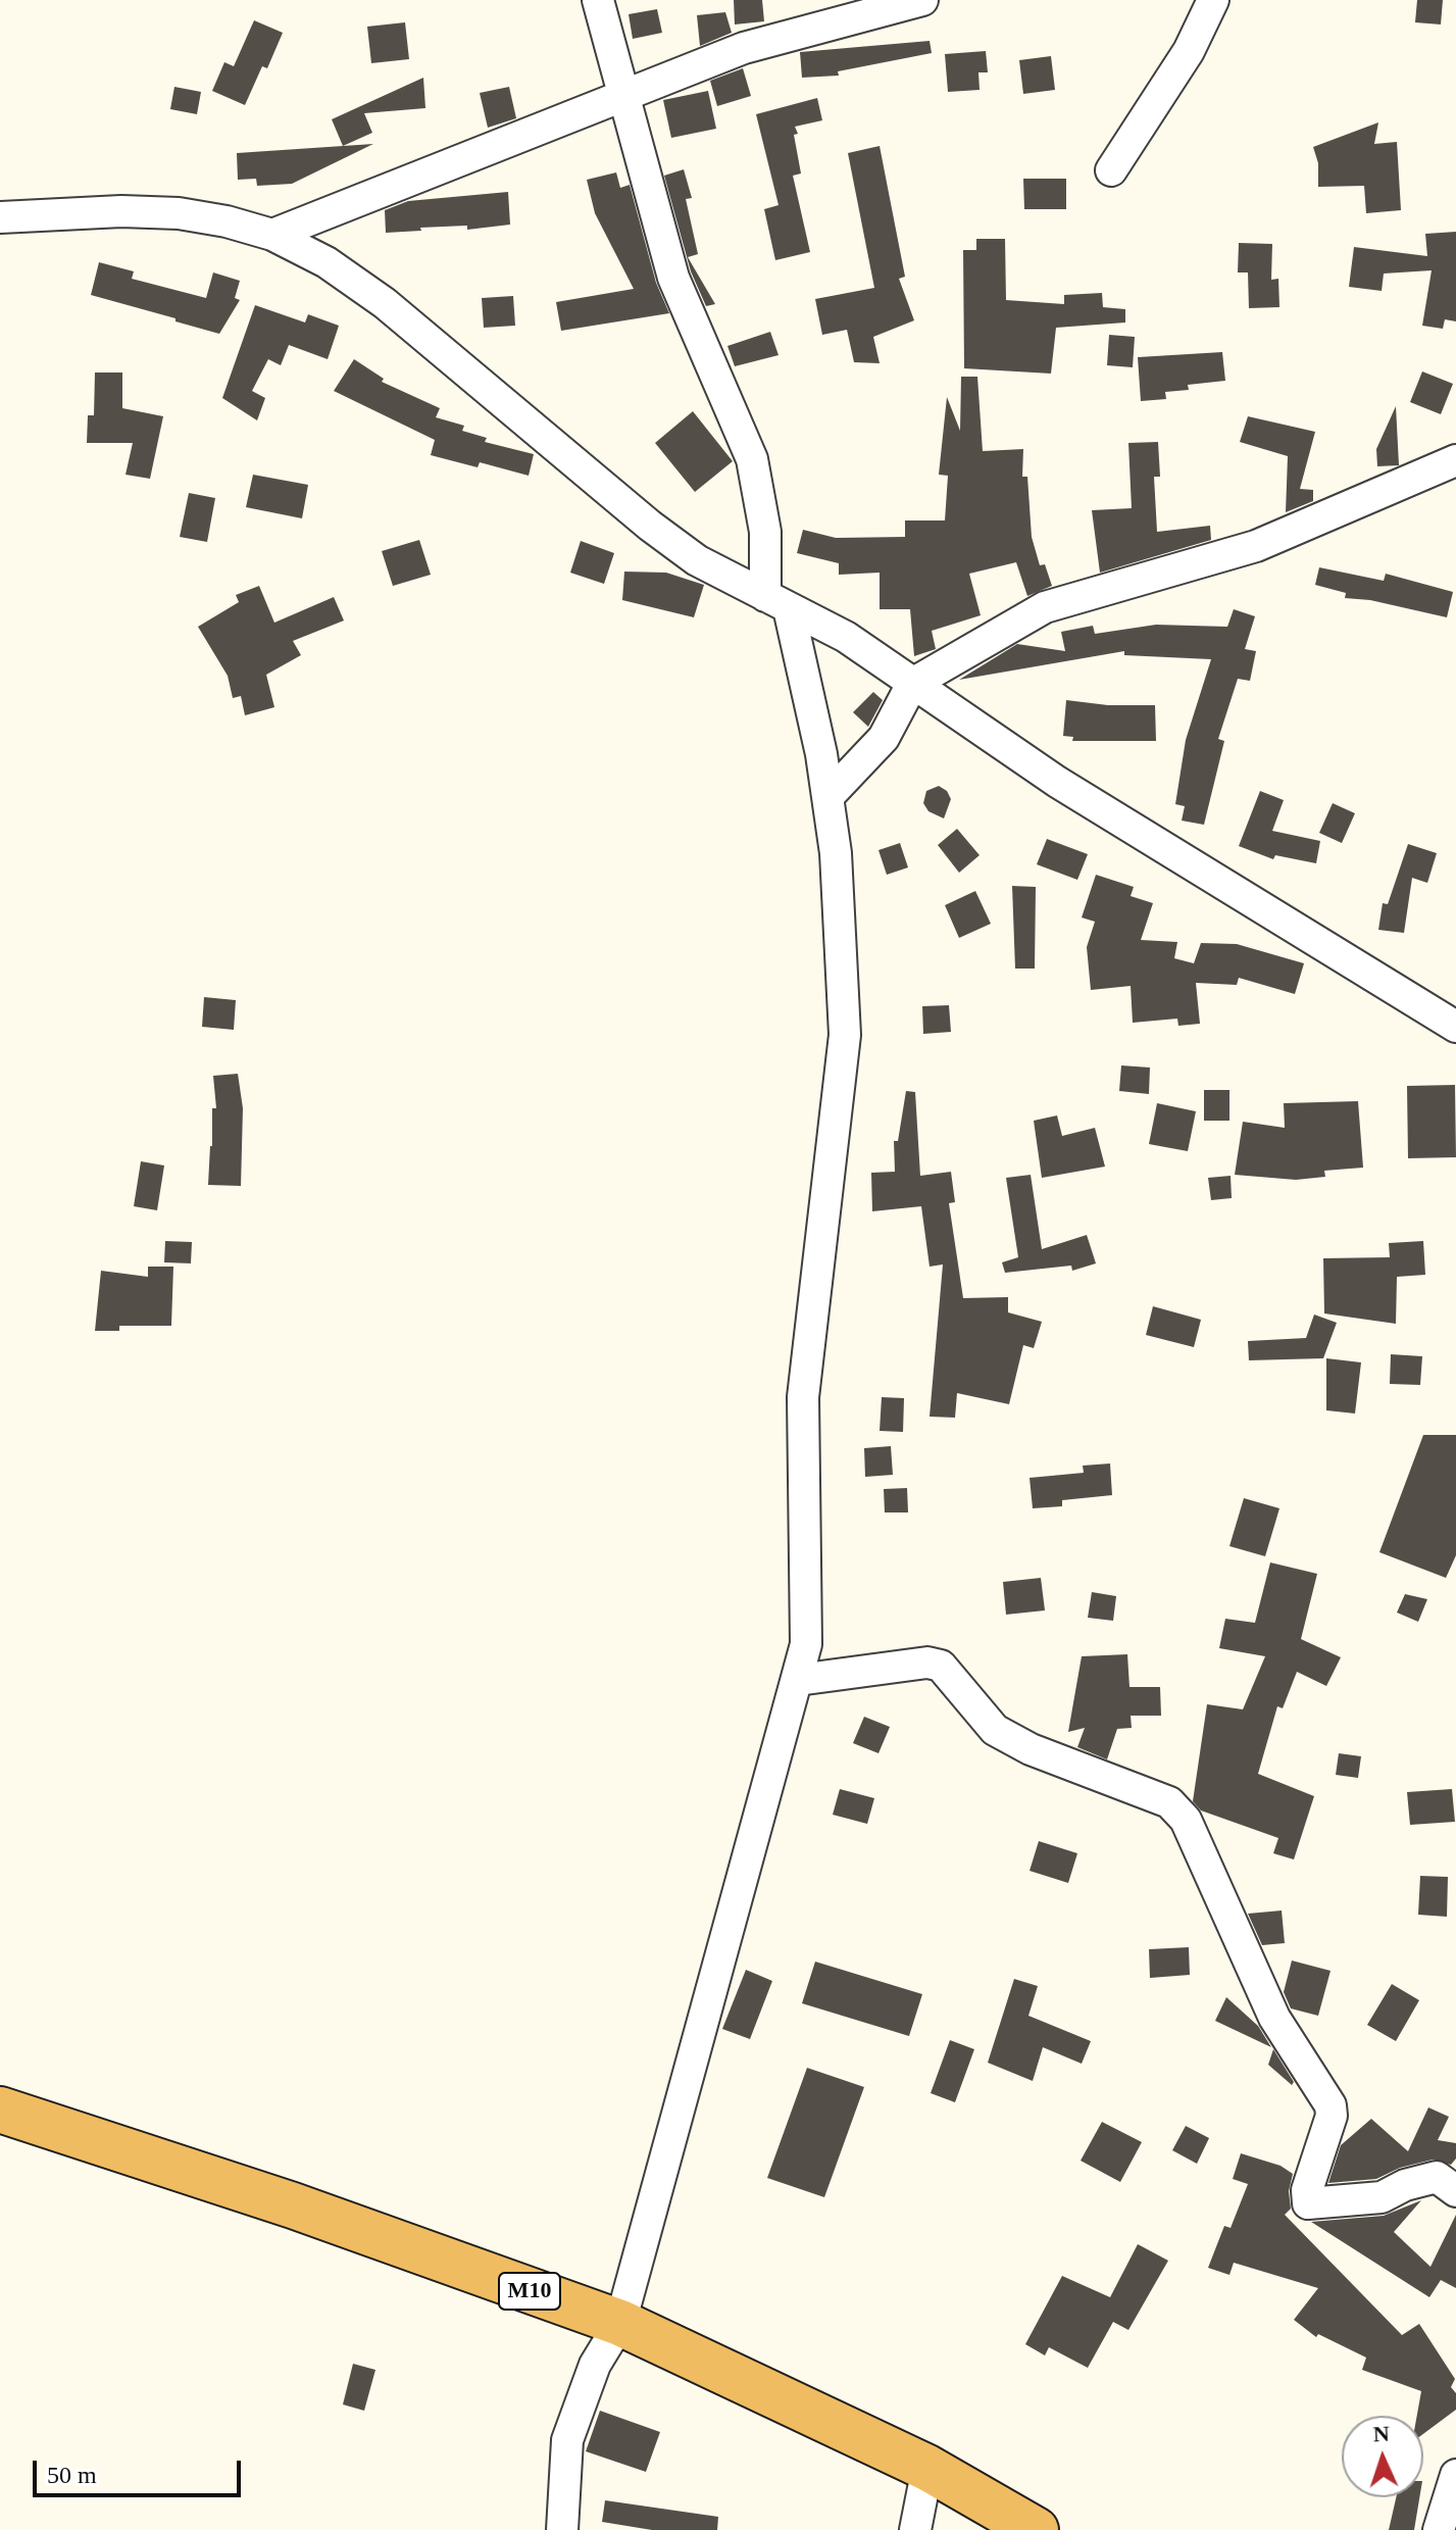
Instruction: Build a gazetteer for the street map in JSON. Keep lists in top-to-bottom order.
{
  "streets": {
    "highway": ["M10"]
  },
  "scale_bar": "50 m",
  "north": "top"
}
